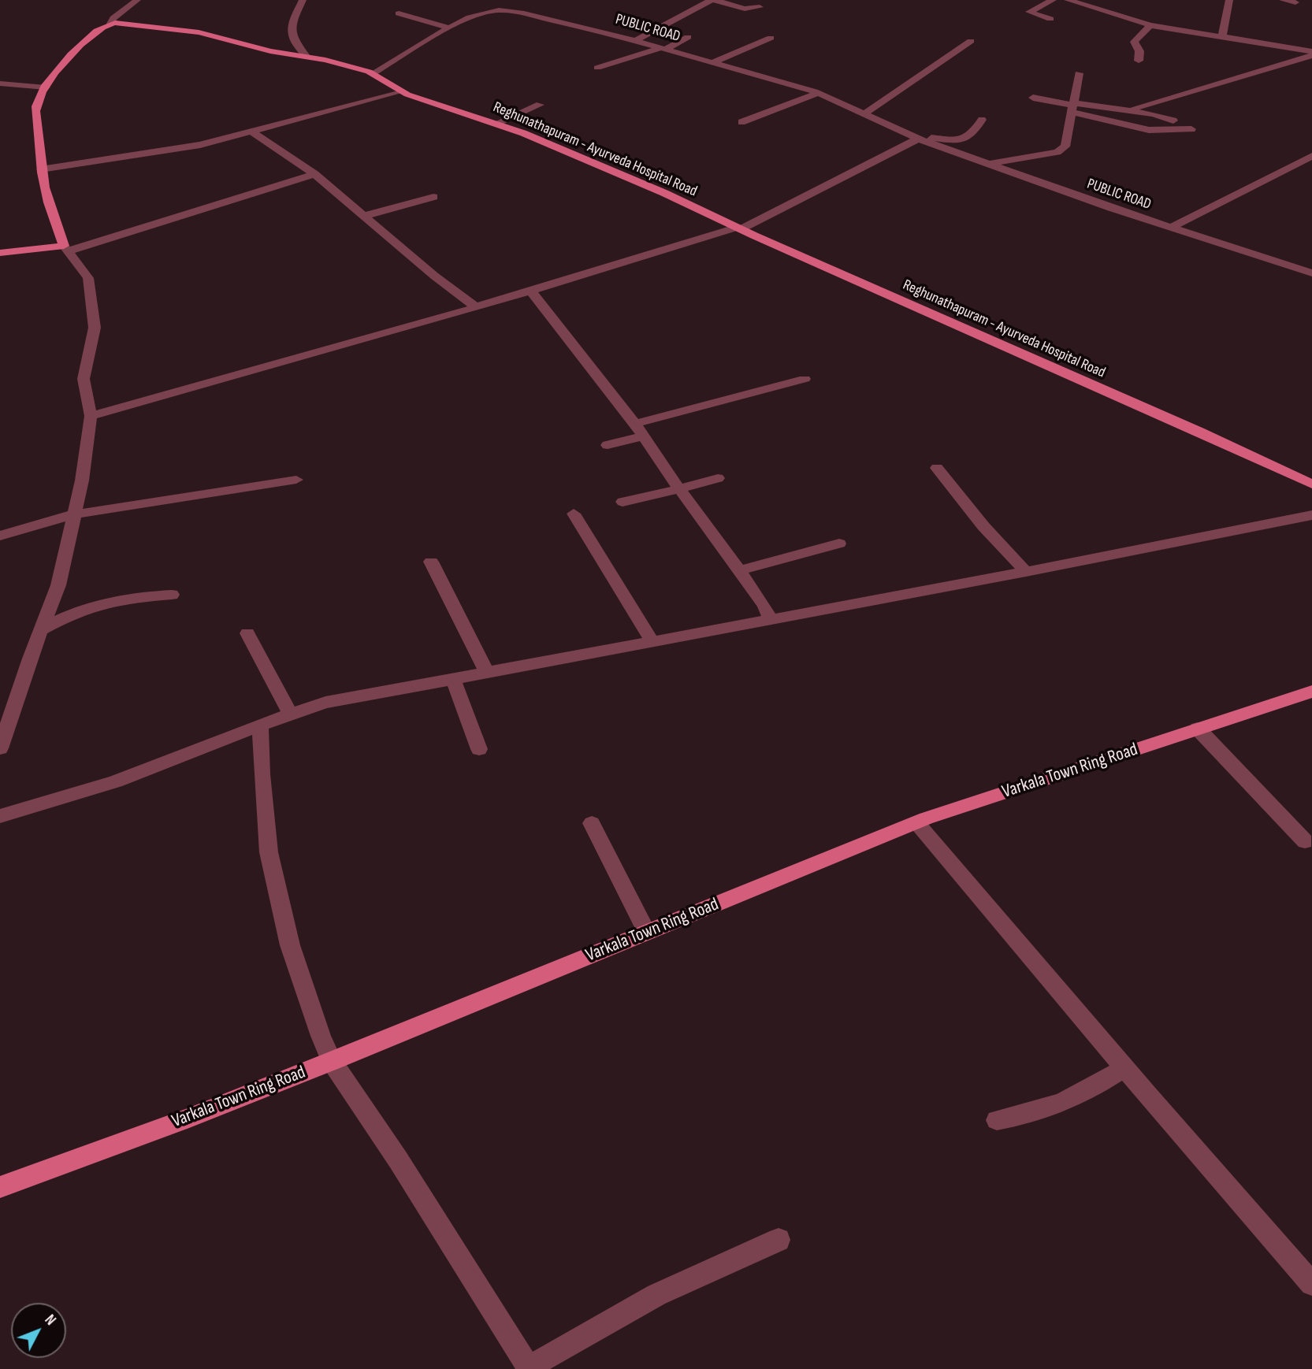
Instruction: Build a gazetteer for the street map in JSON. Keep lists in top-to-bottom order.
{
  "streets": {
    "main road": ["Reghunathapuram - Ayurveda Hospital Road", "Varkala Town Ring Road"],
    "street": ["PUBLIC ROAD"]
  },
  "crossings": [
    ["PUBLIC ROAD", "Reghunathapuram - Ayurveda Hospital Road"]
  ],
  "north": "top right"
}
